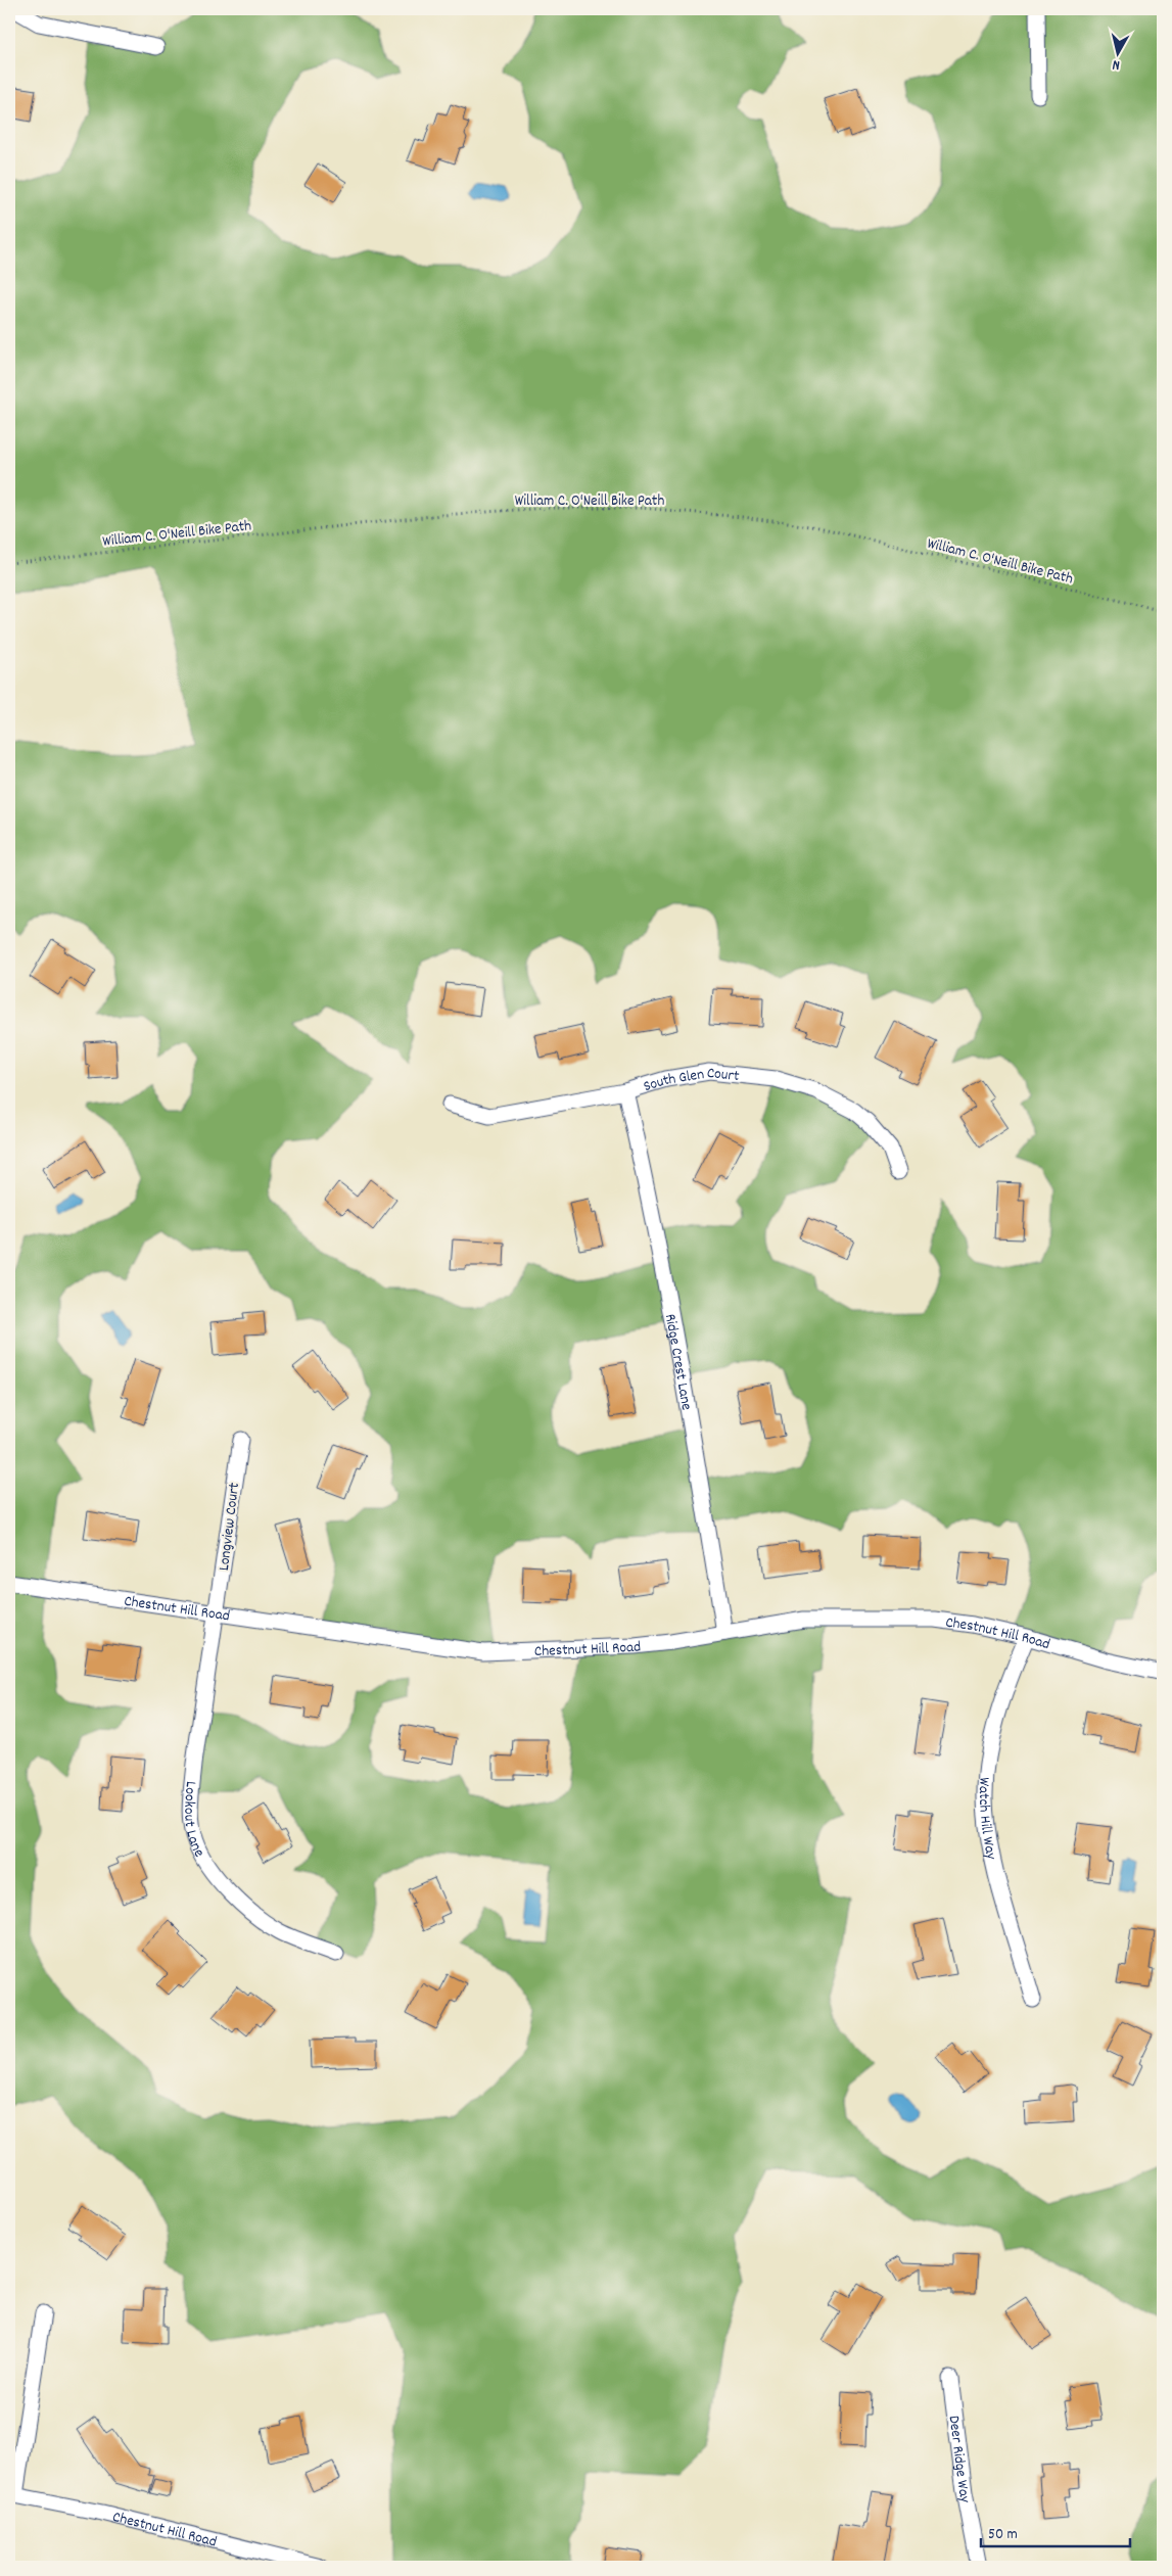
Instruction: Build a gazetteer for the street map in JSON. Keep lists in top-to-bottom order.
{
  "streets": {
    "street": [
      "South Glen Court",
      "Ridge Crest Lane",
      "Longview Court",
      "Chestnut Hill Road",
      "Lookout Lane",
      "Watch Hill Way",
      "Deer Ridge Way"
    ],
    "path": ["William C. O'Neill Bike Path"]
  },
  "crossings": [
    ["South Glen Court", "Ridge Crest Lane"],
    ["Ridge Crest Lane", "Chestnut Hill Road"],
    ["Longview Court", "Chestnut Hill Road"],
    ["Longview Court", "Lookout Lane"],
    ["Chestnut Hill Road", "Lookout Lane"],
    ["Chestnut Hill Road", "Watch Hill Way"]
  ],
  "scale_bar": "50 m",
  "north": "bottom"
}
